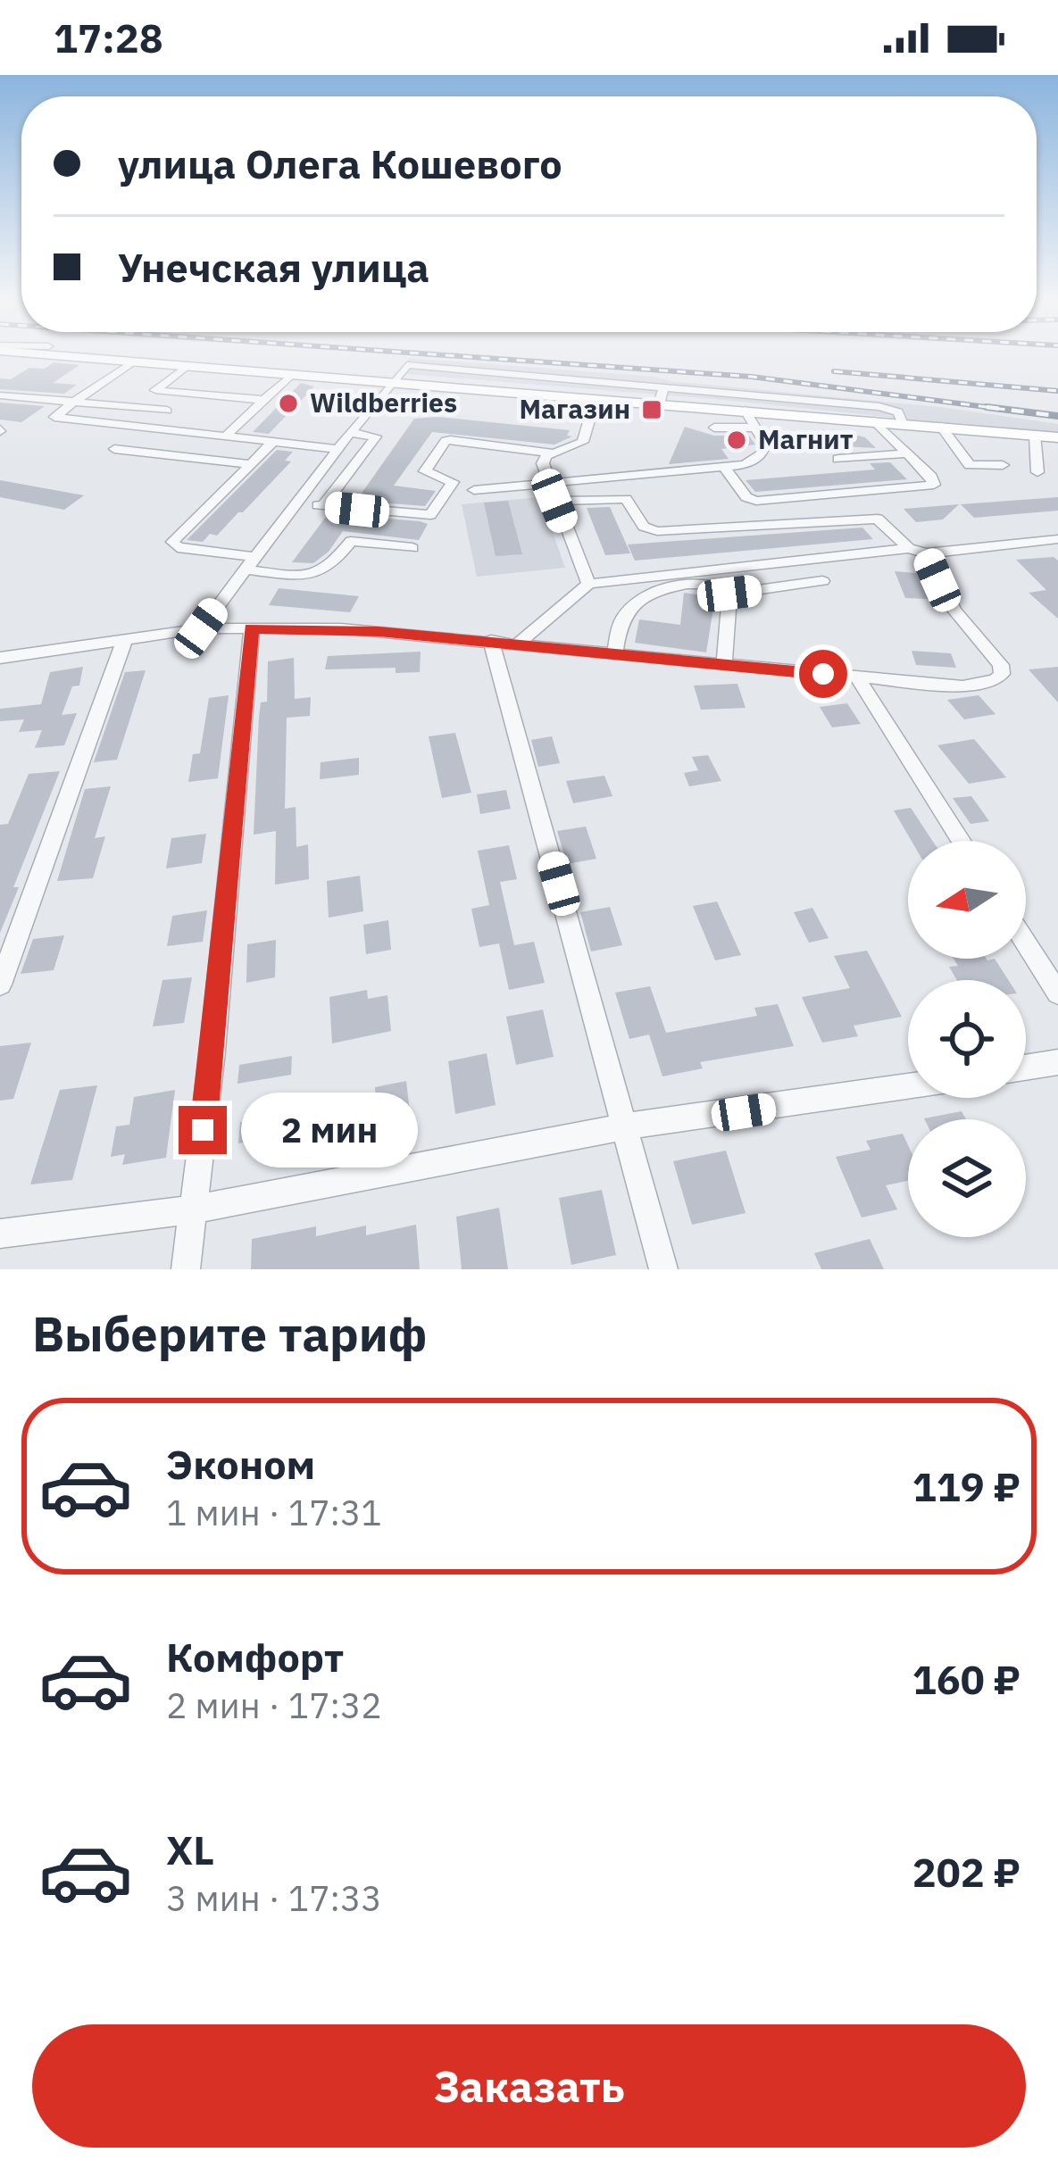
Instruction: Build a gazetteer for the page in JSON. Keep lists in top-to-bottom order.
{
  "places": {
    "other": ["Wildberries", "Магнит"],
    "transit": ["Магазин"]
  },
  "north": "left",
  "page": {
    "status": "17:28",
    "banner": ["улица Олега Кошевого", "Унечская улица"],
    "bubble": "2 мин",
    "heading": "Выберите тариф",
    "list": [
      {
        "name": "Эконом",
        "note": "1 мин · 17:31",
        "value": "119 ₽"
      },
      {
        "name": "Комфорт",
        "note": "2 мин · 17:32",
        "value": "160 ₽"
      },
      {
        "name": "XL",
        "note": "3 мин · 17:33",
        "value": "202 ₽"
      }
    ],
    "buttons": "Заказать"
  }
}
